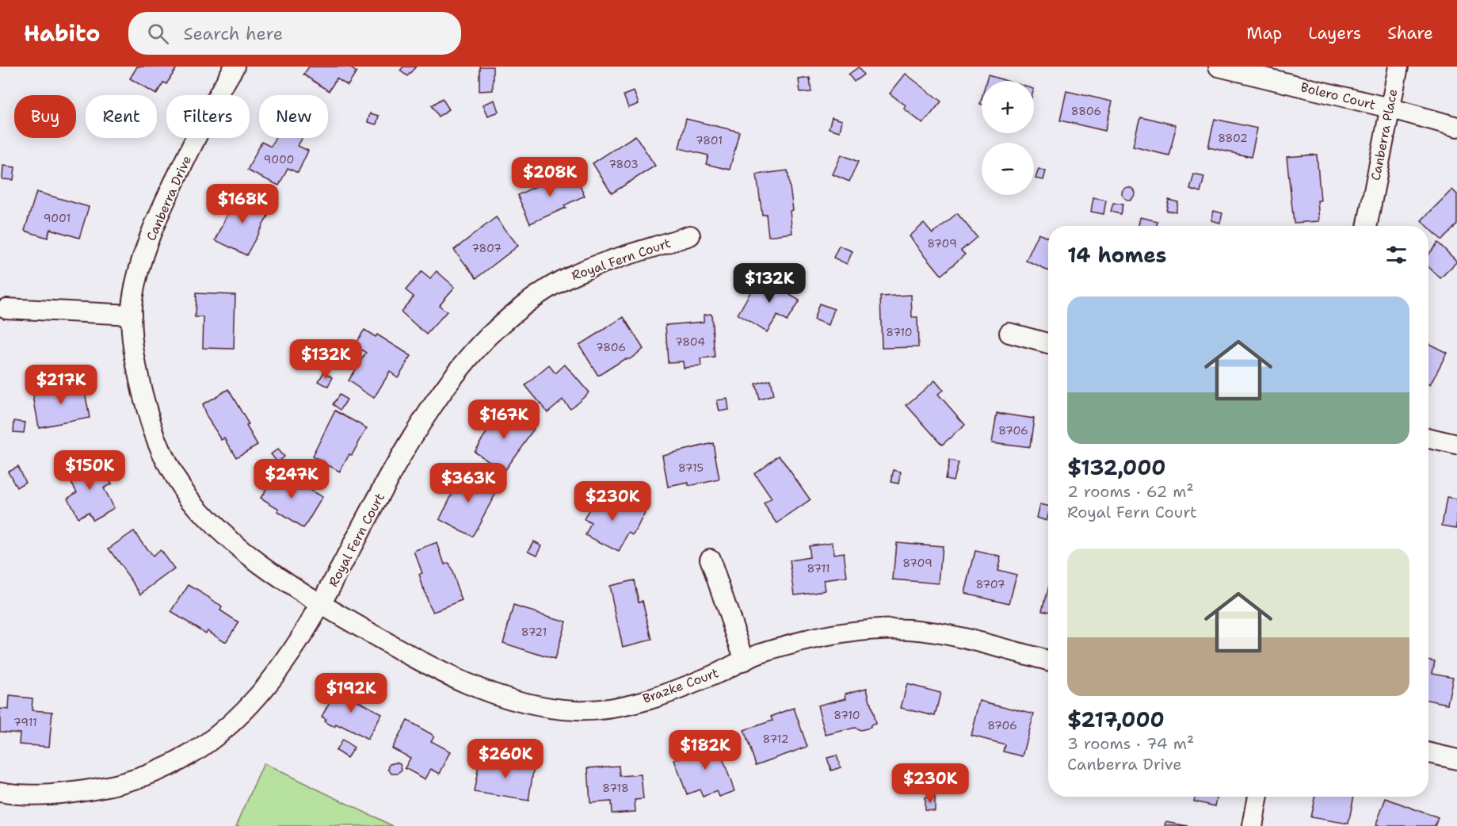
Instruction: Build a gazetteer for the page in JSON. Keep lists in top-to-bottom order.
{
  "streets": {
    "street": [
      "Bolero Court",
      "Canberra Place",
      "Canberra Drive",
      "Royal Fern Court",
      "Brazke Court"
    ]
  },
  "crossings": [
    ["Bolero Court", "Canberra Place"],
    ["Canberra Drive", "Royal Fern Court"],
    ["Canberra Drive", "Brazke Court"],
    ["Royal Fern Court", "Brazke Court"]
  ],
  "house_numbers": [
    "8806",
    "8802",
    "7801",
    "9000",
    "7803",
    "9001",
    "8709",
    "7807",
    "8710",
    "7804",
    "7806",
    "8706",
    "8715",
    "8709",
    "8711",
    "8707",
    "8721",
    "8710",
    "7911",
    "8706",
    "8712",
    "8718"
  ],
  "page": {
    "header": "Habito",
    "search": "Search here",
    "nav": ["Map", "Layers", "Share"],
    "map_buttons": ["+", "−"],
    "chip": [
      "Buy",
      "Rent",
      "Filters",
      "New"
    ],
    "price": [
      "$208K",
      "$168K",
      "$132K",
      "$132K",
      "$217K",
      "$167K",
      "$150K",
      "$247K",
      "$363K",
      "$230K",
      "$192K",
      "$182K",
      "$260K",
      "$230K"
    ],
    "heading": "14 homes",
    "list": [
      {
        "name": "$132,000",
        "note": "2 rooms · 62 m² · Royal Fern Court"
      },
      {
        "name": "$217,000",
        "note": "3 rooms · 74 m² · Canberra Drive"
      }
    ]
  }
}
